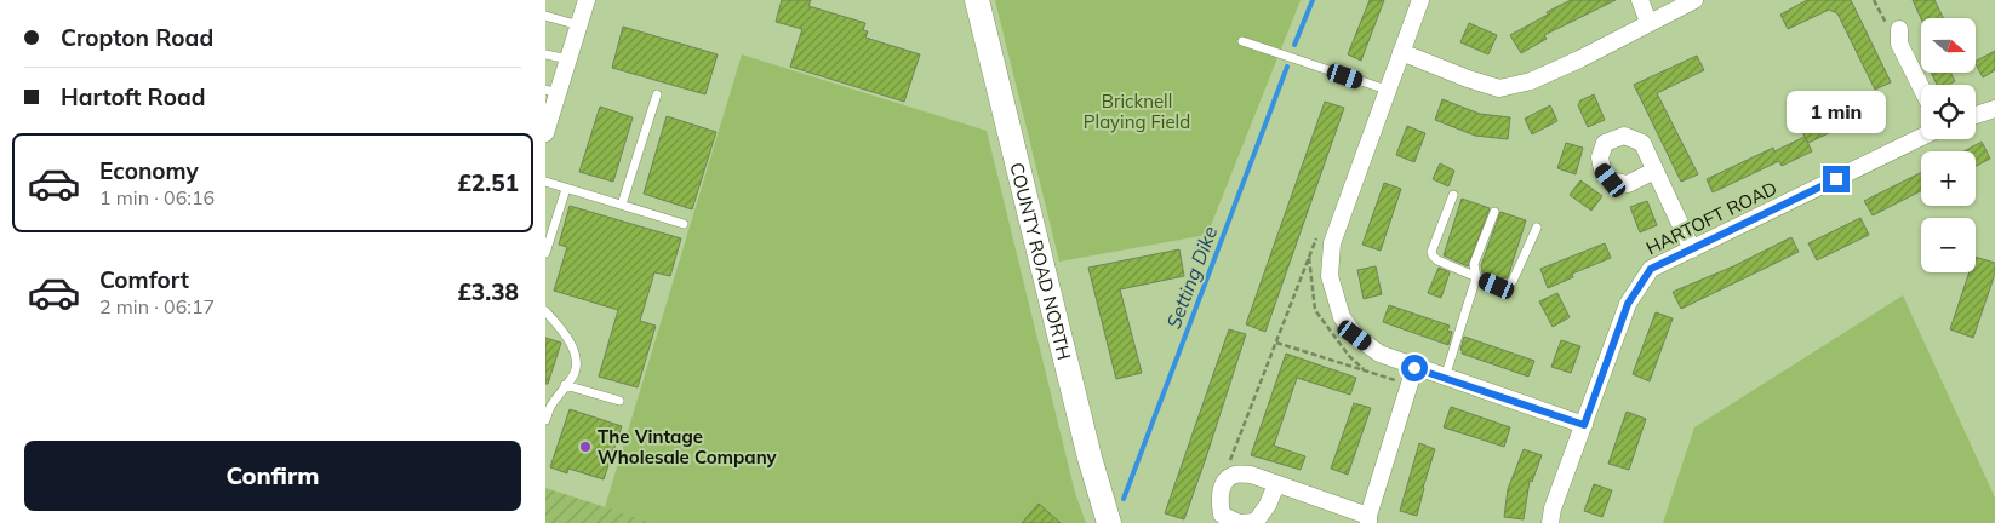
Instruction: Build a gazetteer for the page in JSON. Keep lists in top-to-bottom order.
{
  "streets": {
    "street": ["HARTOFT ROAD", "COUNTY ROAD NORTH"]
  },
  "water": ["Setting Dike"],
  "parks": ["Bricknell Playing Field"],
  "places": ["The Vintage Wholesale Company"],
  "north": "right",
  "page": {
    "banner": ["Cropton Road", "Hartoft Road"],
    "map_buttons": ["+", "−"],
    "bubble": "1 min",
    "list": [
      {
        "name": "Economy",
        "note": "1 min · 06:16",
        "value": "£2.51"
      },
      {
        "name": "Comfort",
        "note": "2 min · 06:17",
        "value": "£3.38"
      }
    ],
    "buttons": "Confirm"
  }
}
